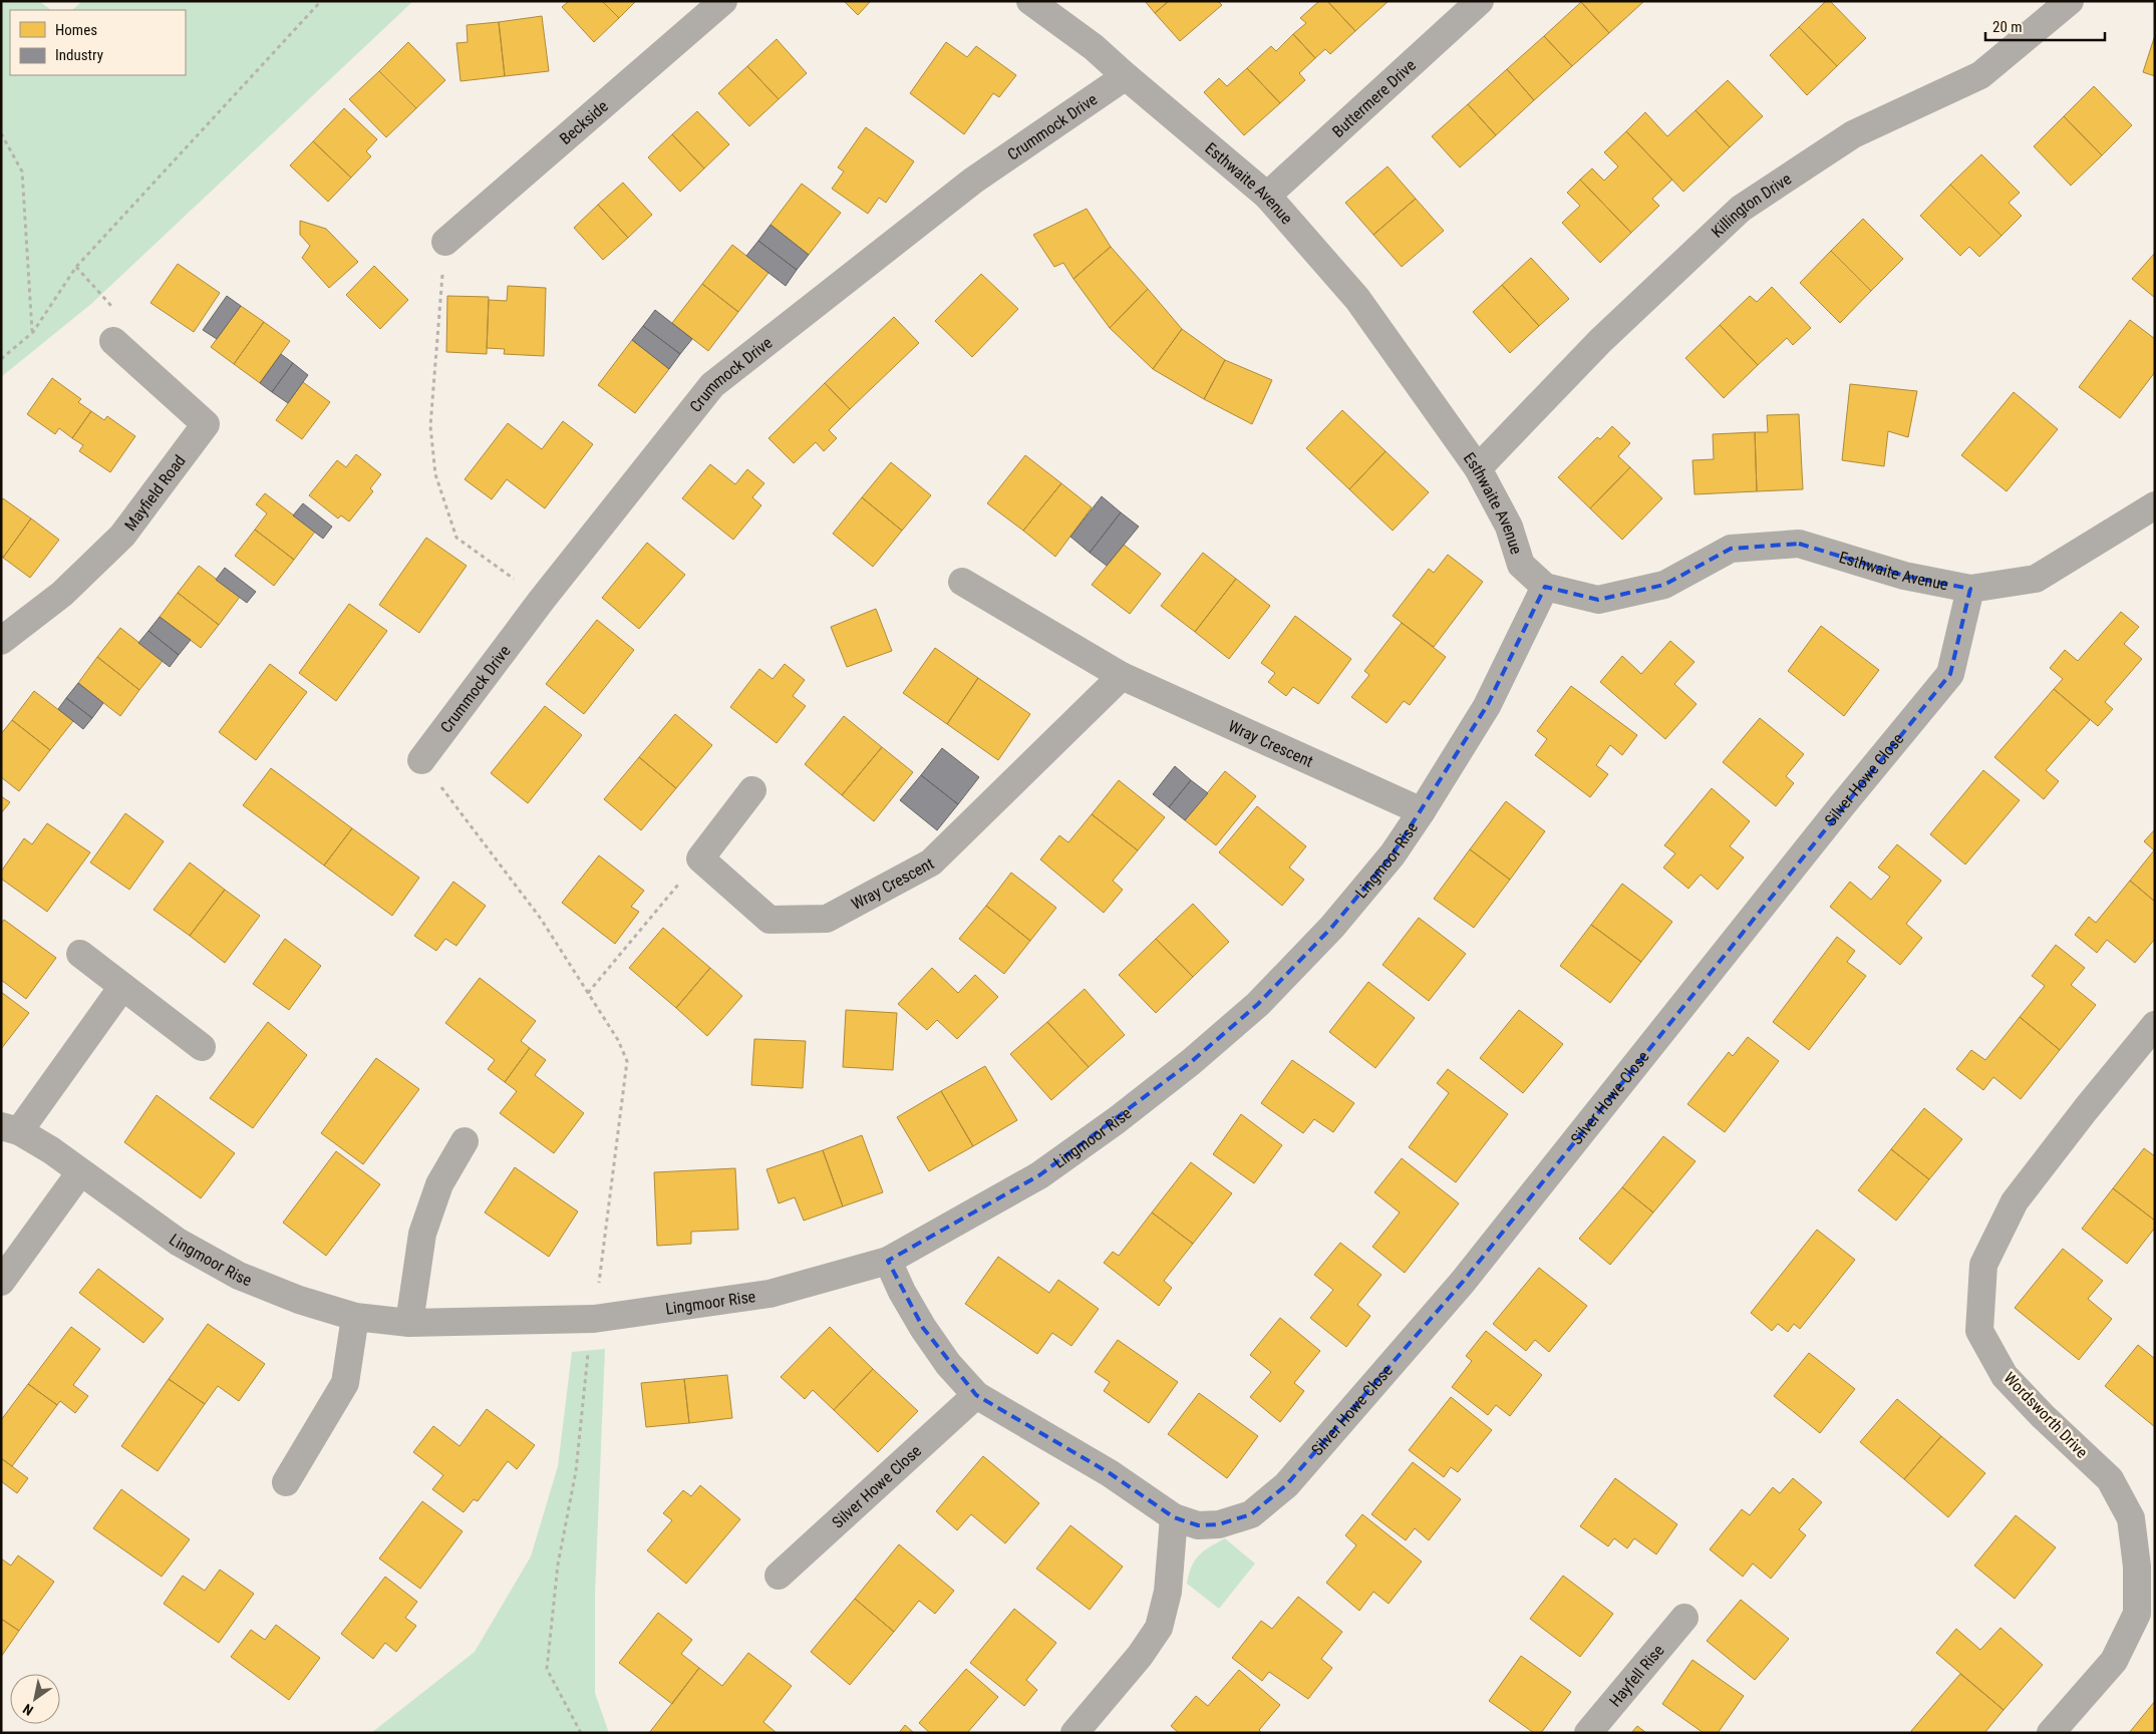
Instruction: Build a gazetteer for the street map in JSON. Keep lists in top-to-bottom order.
{
  "streets": {
    "street": [
      "Buttermere Drive",
      "Beckside",
      "Crummock Drive",
      "Esthwaite Avenue",
      "Killington Drive",
      "Mayfield Road",
      "Wray Crescent",
      "Silver Howe Close",
      "Lingmoor Rise",
      "Wordsworth Drive",
      "Hayfell Rise"
    ]
  },
  "crossings": [
    ["Buttermere Drive", "Esthwaite Avenue"],
    ["Crummock Drive", "Esthwaite Avenue"],
    ["Esthwaite Avenue", "Killington Drive"],
    ["Esthwaite Avenue", "Silver Howe Close"],
    ["Esthwaite Avenue", "Lingmoor Rise"],
    ["Wray Crescent", "Lingmoor Rise"],
    ["Silver Howe Close", "Lingmoor Rise"]
  ],
  "legend": ["Homes", "Industry"],
  "scale_bar": "20 m",
  "north": "bottom left"
}
